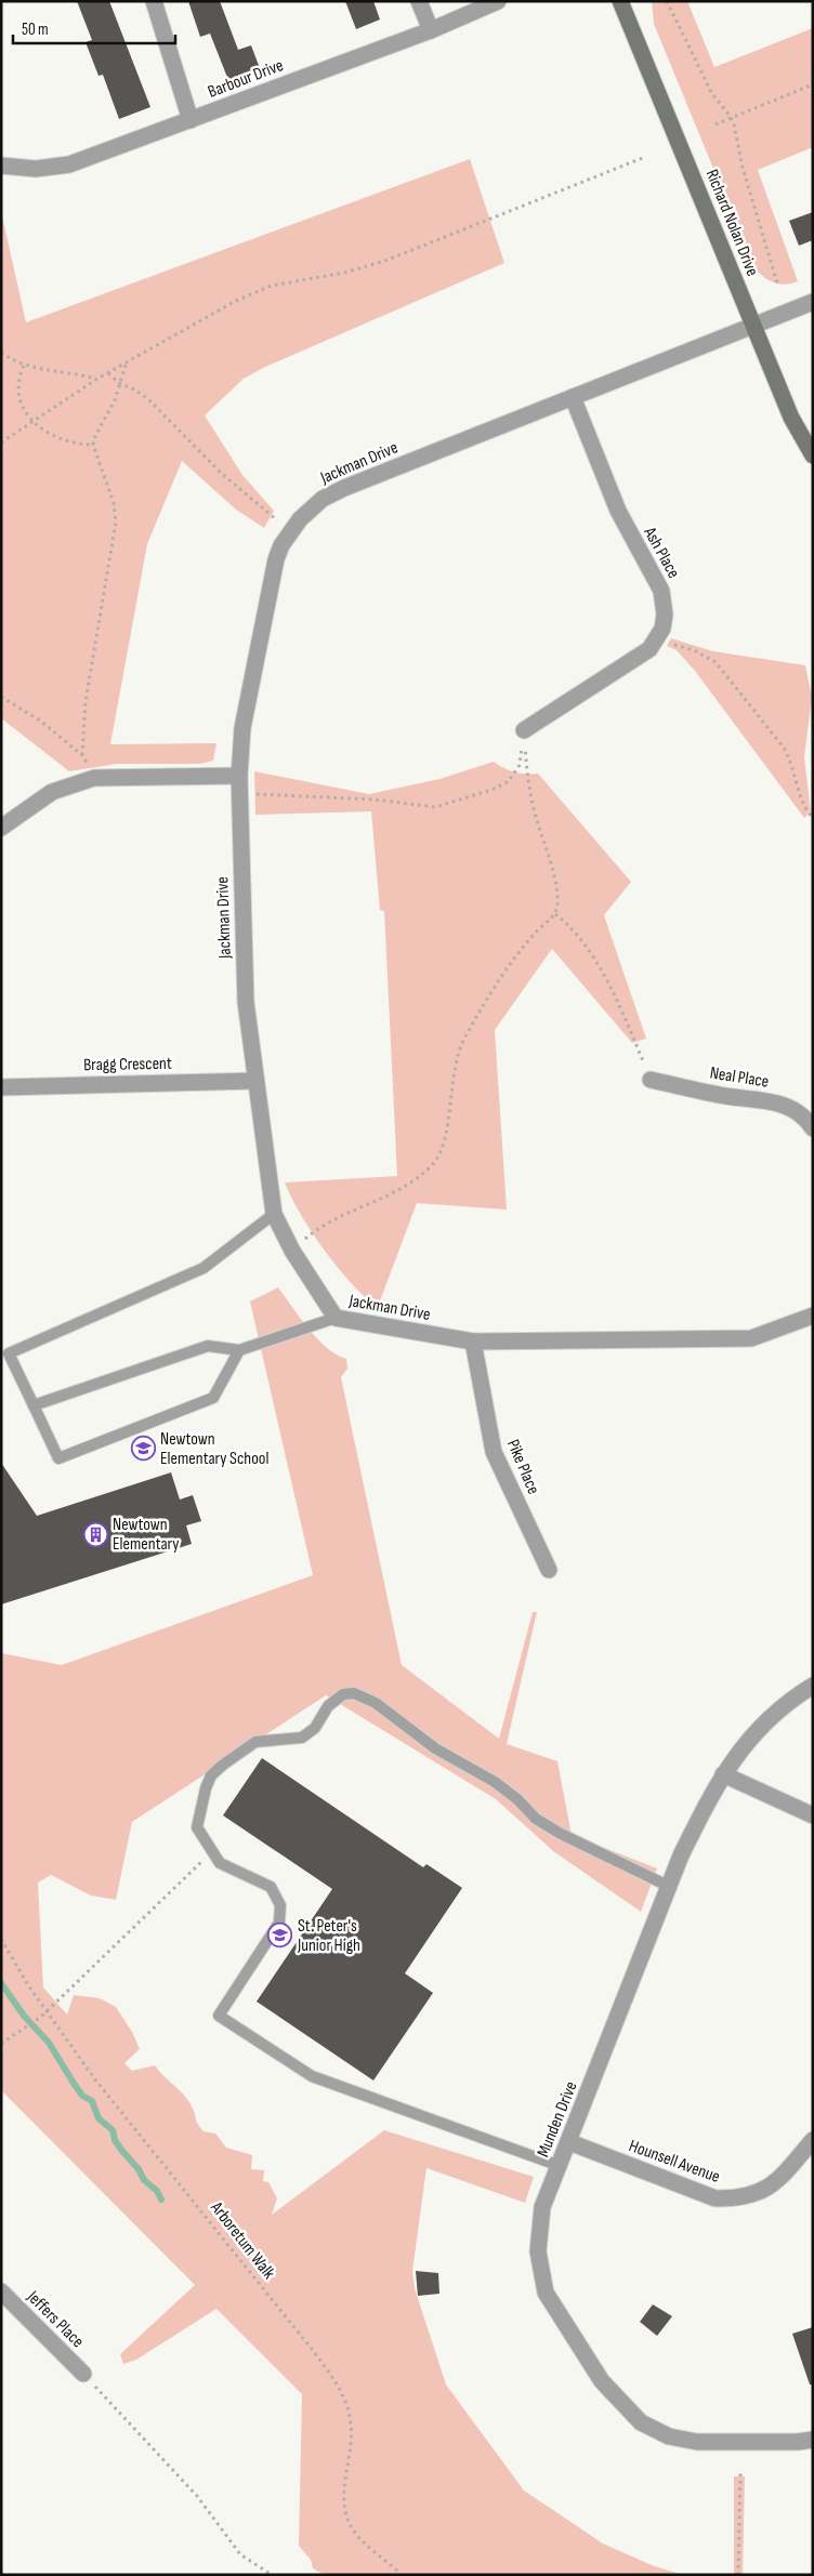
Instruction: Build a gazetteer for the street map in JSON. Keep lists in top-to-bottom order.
{
  "streets": {
    "main road": ["Richard Nolan Drive"],
    "street": [
      "Barbour Drive",
      "Jackman Drive",
      "Ash Place",
      "Bragg Crescent",
      "Neal Place",
      "Pike Place",
      "Munden Drive",
      "Hounsell Avenue",
      "Jeffers Place"
    ],
    "path": ["Arboretum Walk"]
  },
  "crossings": [
    ["Richard Nolan Drive", "Jackman Drive"],
    ["Jackman Drive", "Ash Place"],
    ["Jackman Drive", "Bragg Crescent"],
    ["Jackman Drive", "Pike Place"],
    ["Munden Drive", "Hounsell Avenue"]
  ],
  "places": {
    "school or university": ["Newtown Elementary School", "St. Peter's Junior High"],
    "building": ["Newtown Elementary"]
  },
  "scale_bar": "50 m"
}
